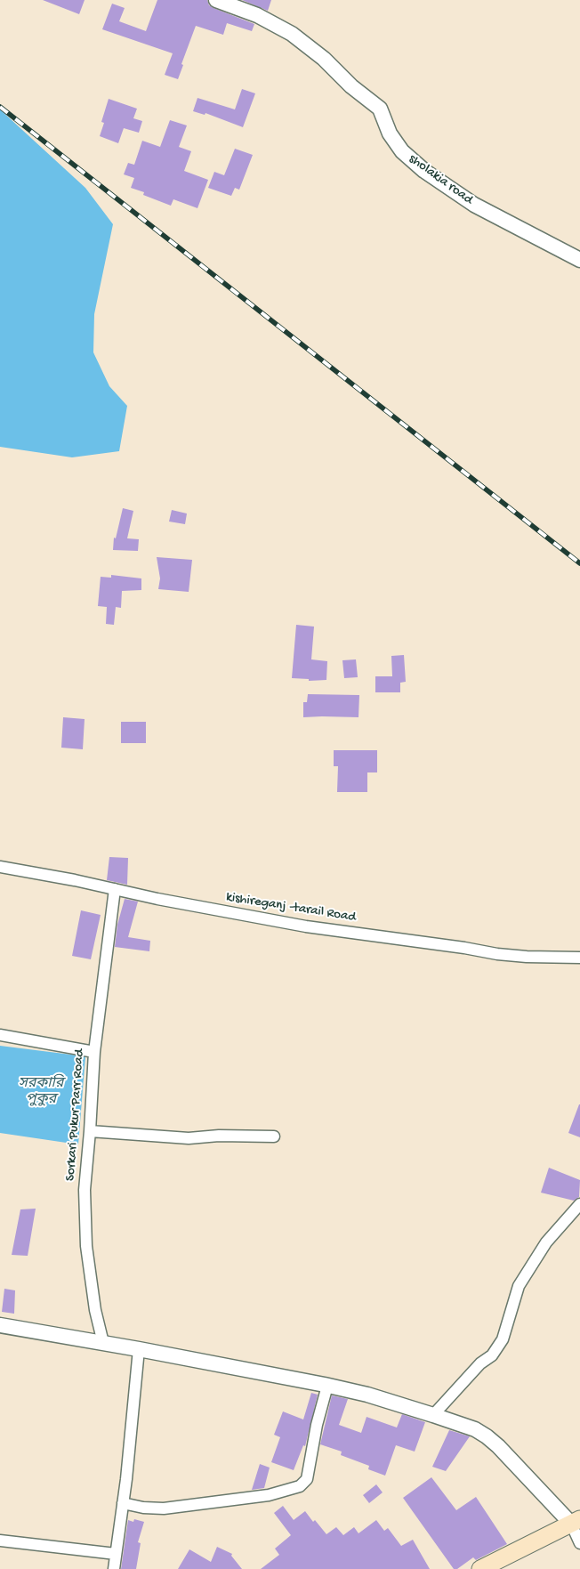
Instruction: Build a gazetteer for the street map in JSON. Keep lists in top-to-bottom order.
{
  "streets": {
    "street": ["sholakia road", "kishireganj -tarail Road", "Sorkari Pukur Parr Road"]
  },
  "crossings": [
    ["kishireganj -tarail Road", "Sorkari Pukur Parr Road"]
  ],
  "water": ["সরকারি পুকুর"]
}
